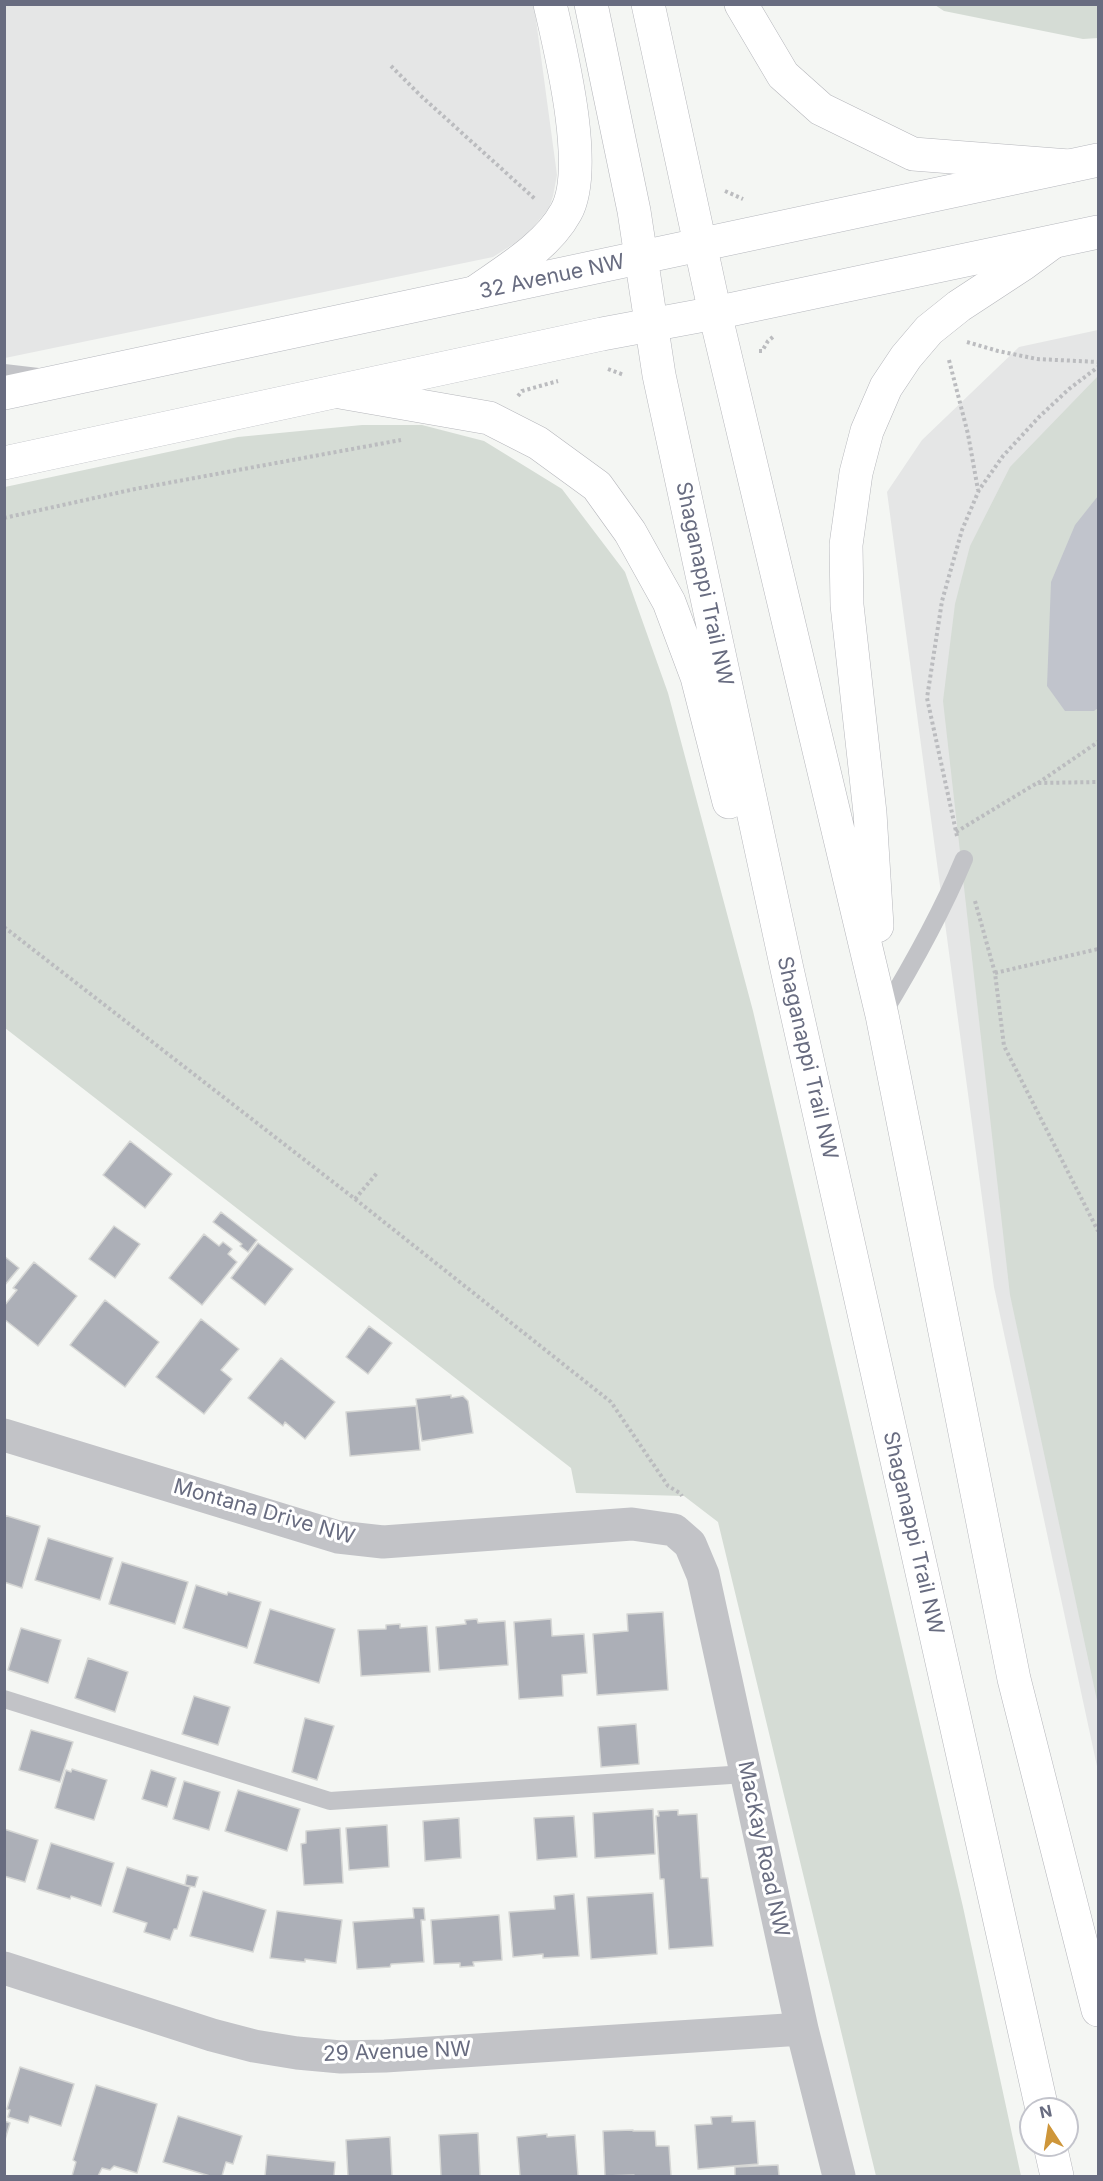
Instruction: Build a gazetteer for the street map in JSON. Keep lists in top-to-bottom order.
{
  "streets": {
    "main road": ["32 Avenue NW", "Shaganappi Trail NW"],
    "street": ["Montana Drive NW", "MacKay Road NW", "29 Avenue NW"]
  },
  "crossings": [
    ["32 Avenue NW", "Shaganappi Trail NW"],
    ["Montana Drive NW", "MacKay Road NW"],
    ["MacKay Road NW", "29 Avenue NW"]
  ],
  "north": "top"
}
